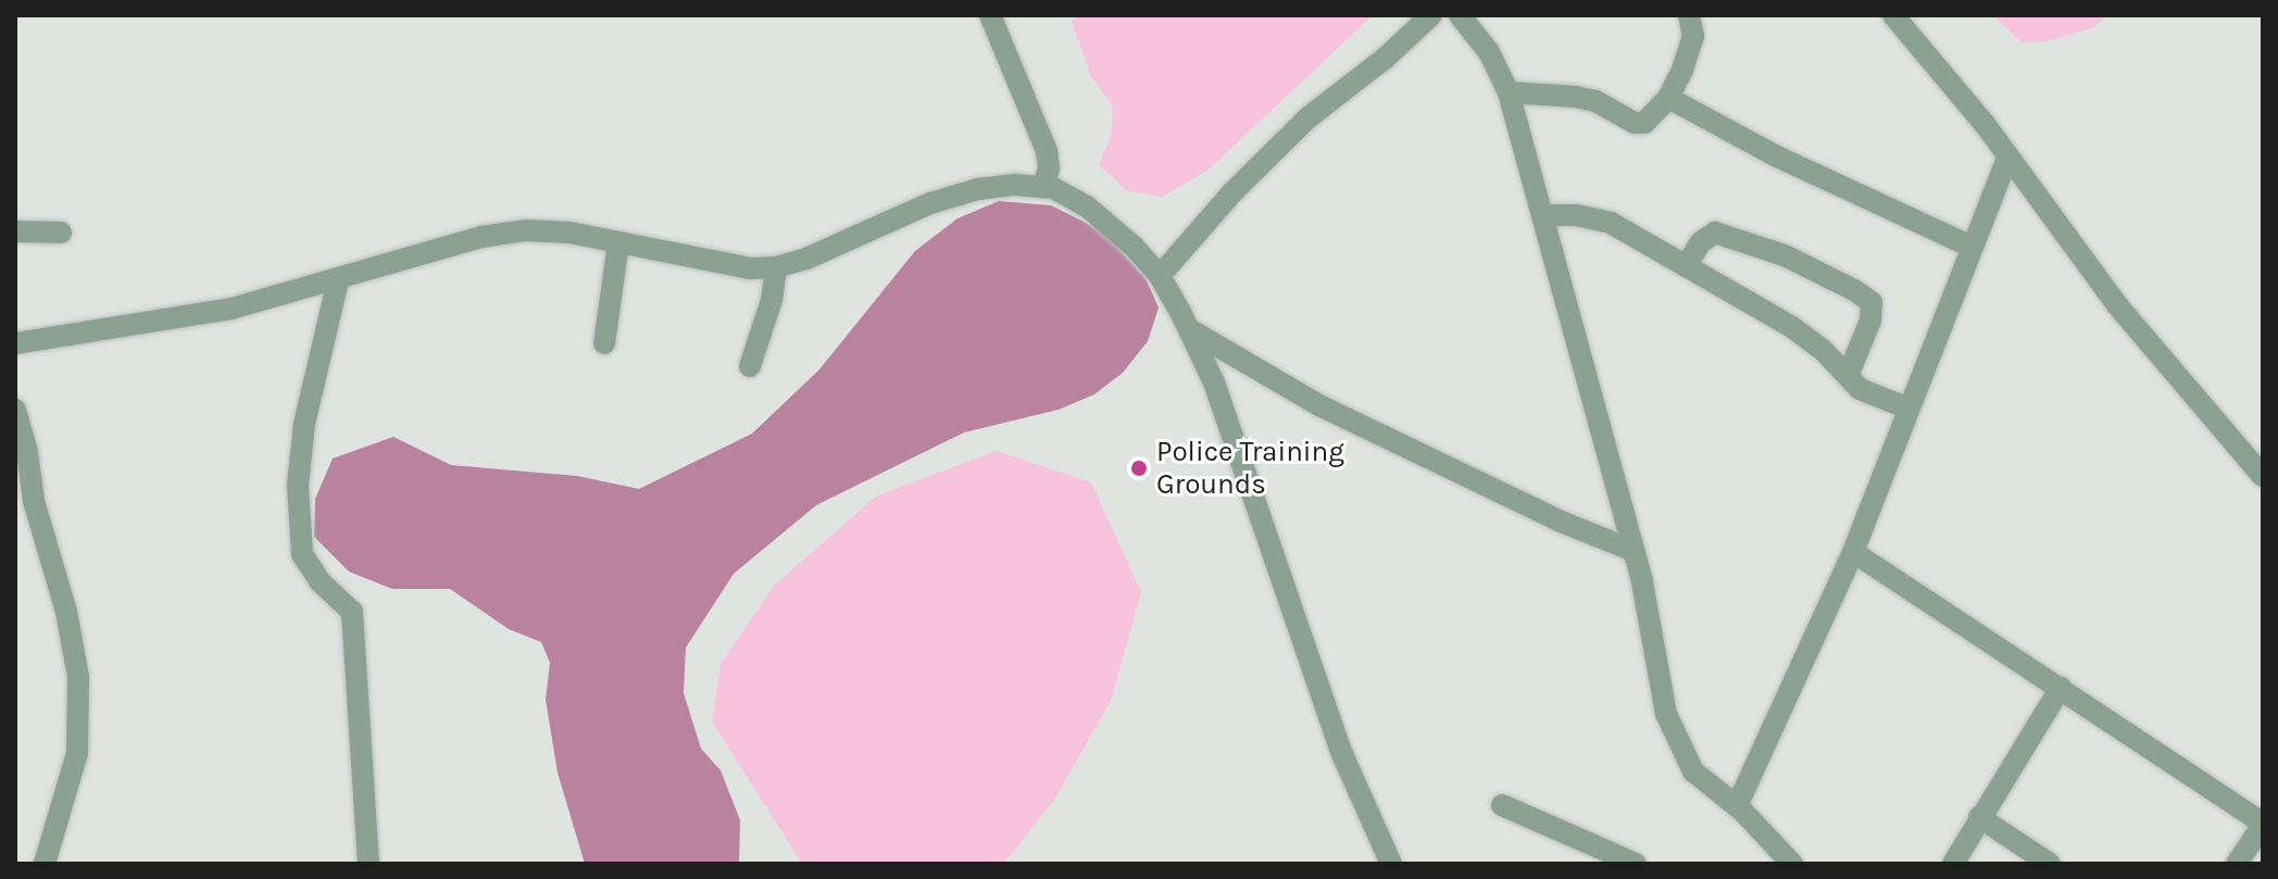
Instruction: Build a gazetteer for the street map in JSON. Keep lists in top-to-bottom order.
{
  "places": ["Police Training Grounds"]
}
